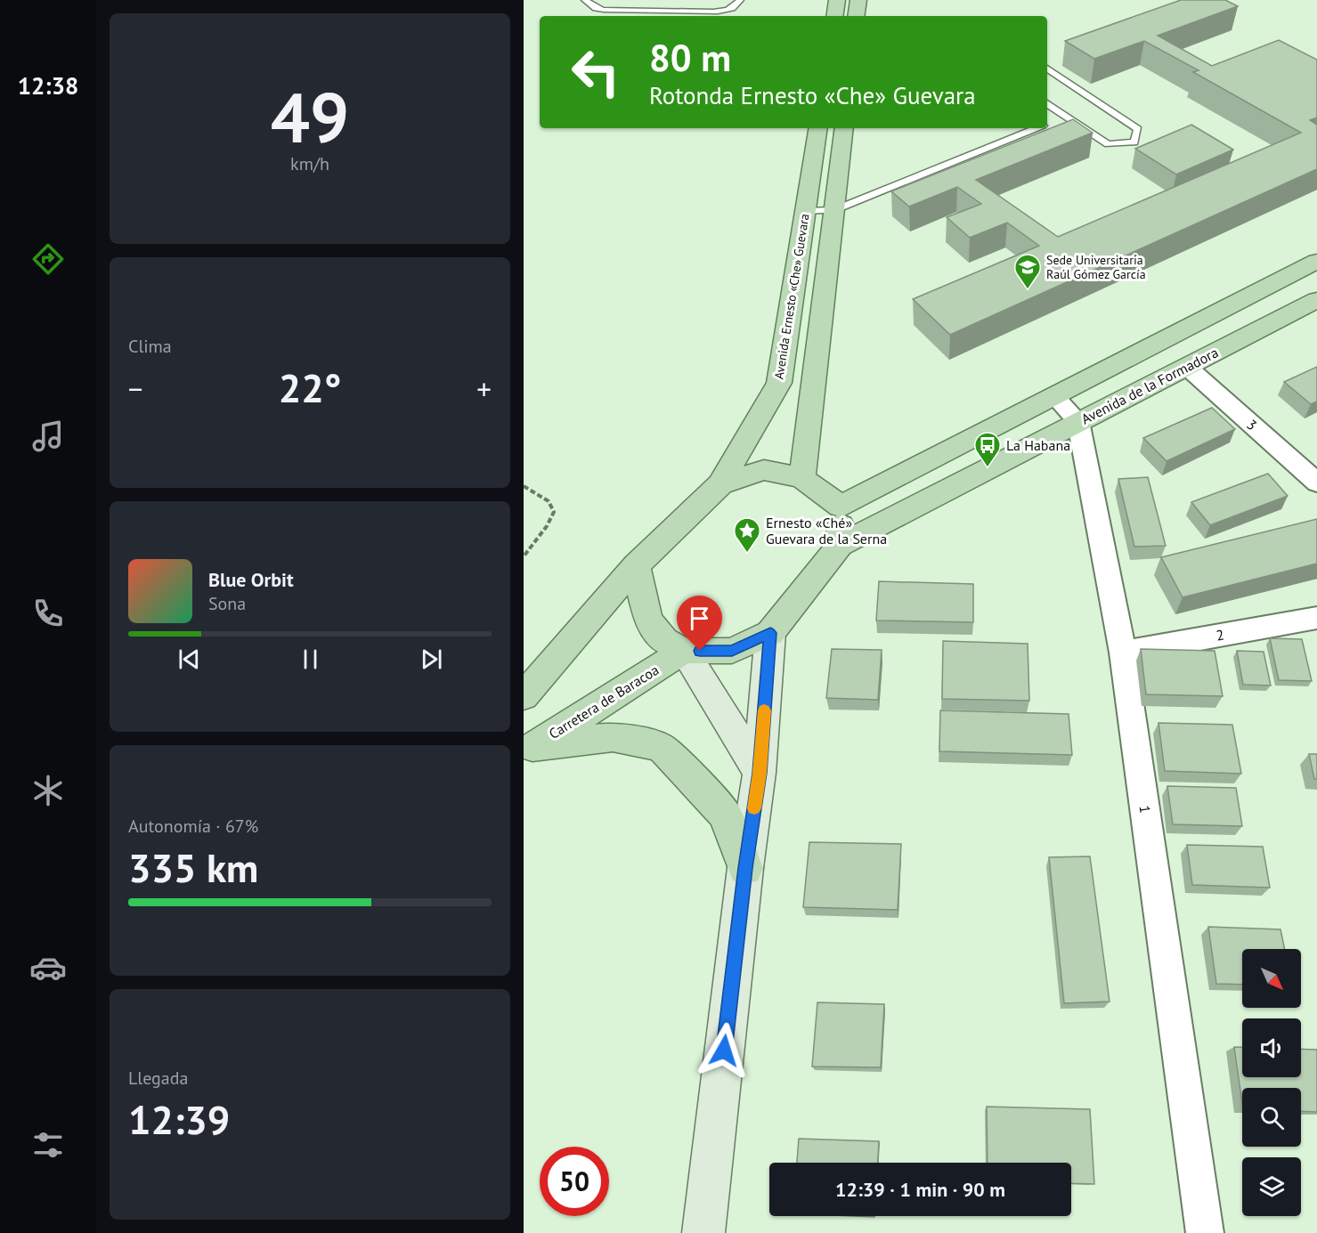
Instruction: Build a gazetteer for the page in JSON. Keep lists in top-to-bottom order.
{
  "streets": {
    "main road": ["Avenida Ernesto «Che» Guevara", "Avenida de la Formadora", "Carretera de Baracoa"],
    "street": ["3", "2", "1"]
  },
  "crossings": [
    ["Avenida Ernesto «Che» Guevara", "Avenida de la Formadora"],
    ["Avenida Ernesto «Che» Guevara", "Carretera de Baracoa"],
    ["Avenida de la Formadora", "3"],
    ["Avenida de la Formadora", "Carretera de Baracoa"],
    ["Avenida de la Formadora", "1"],
    ["2", "1"]
  ],
  "places": {
    "school or university": ["Sede Universitaria Raúl Gómez García"],
    "bus stop": ["La Habana"],
    "place": ["Ernesto «Ché» Guevara de la Serna"]
  },
  "north": "bottom right",
  "page": {
    "tabs": "12:38",
    "tile": [
      ["49", "km/h"],
      "Clima",
      ["Autonomía · 67%", "335 km"],
      ["Llegada", "12:39"]
    ],
    "turn": ["80 m", "Rotonda Ernesto «Che» Guevara"],
    "heat": ["−", "22°", "+"],
    "song": ["Blue Orbit", "Sona"],
    "limit": "50",
    "trip": "12:39 · 1 min · 90 m"
  }
}
